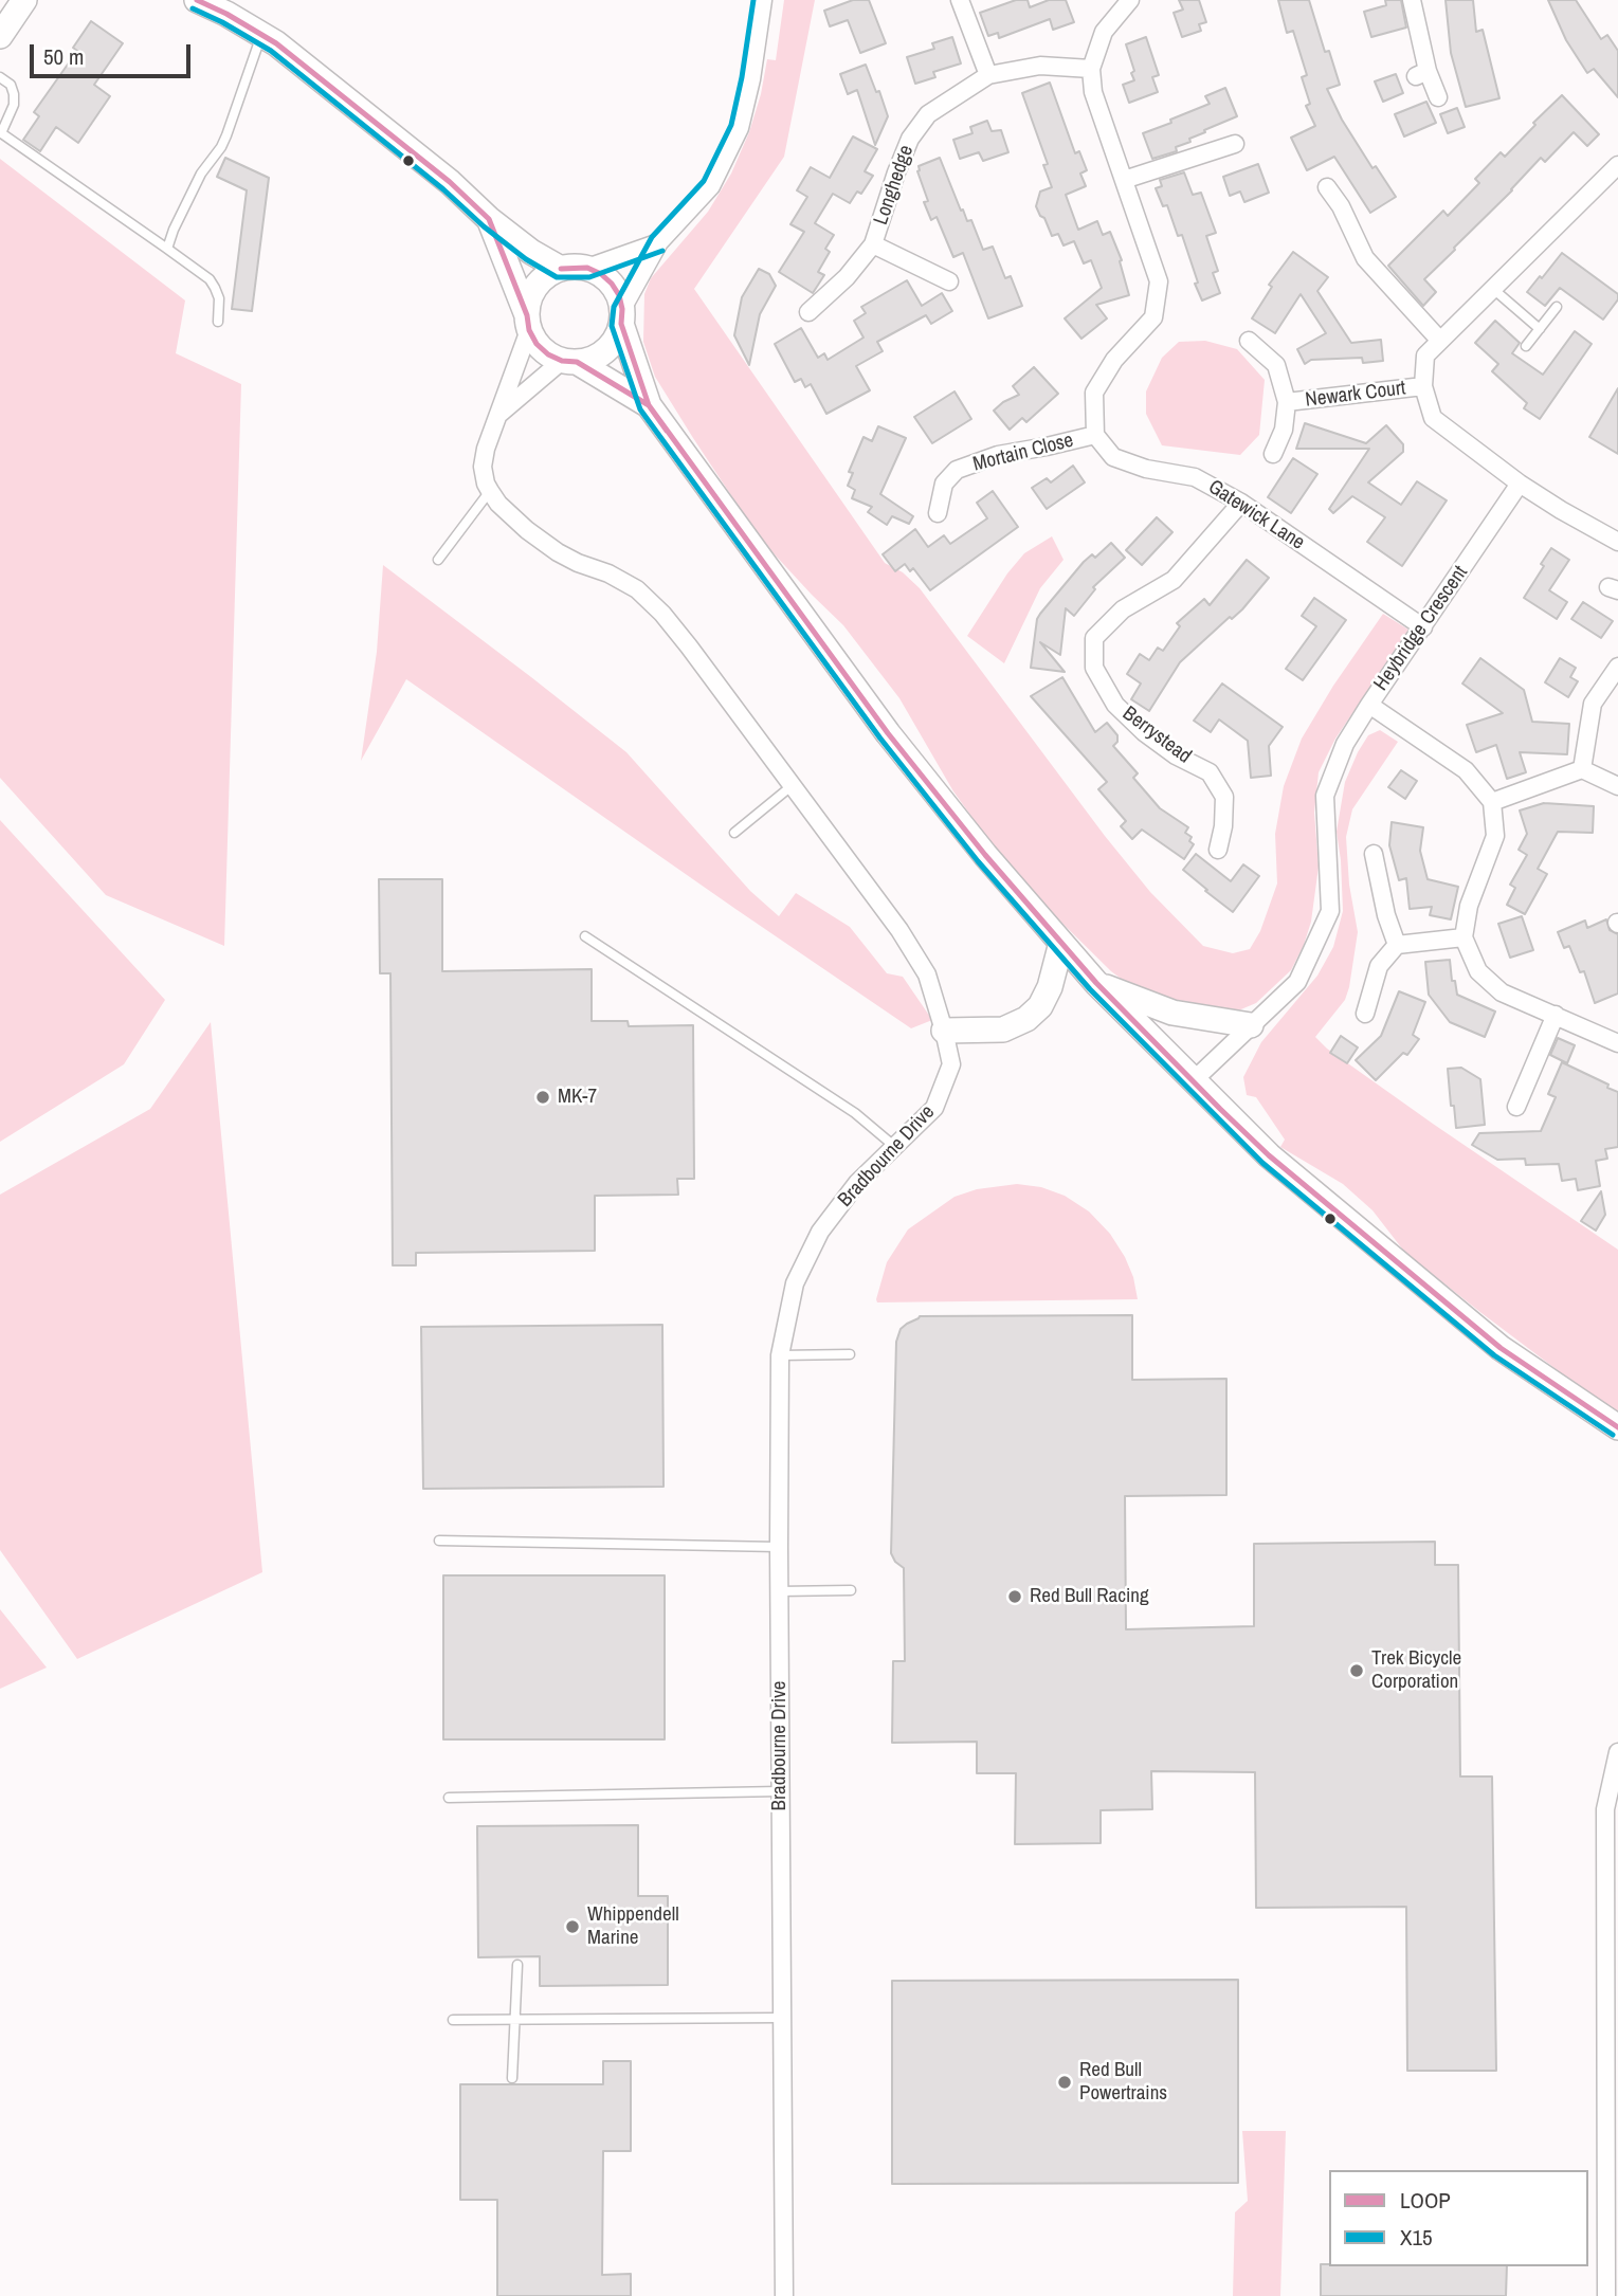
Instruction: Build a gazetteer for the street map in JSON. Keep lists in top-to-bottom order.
{
  "streets": {
    "street": [
      "Longhedge",
      "Newark Court",
      "Mortain Close",
      "Gatewick Lane",
      "Heybridge Crescent",
      "Berrystead",
      "Bradbourne Drive"
    ]
  },
  "crossings": [
    ["Mortain Close", "Gatewick Lane"],
    ["Gatewick Lane", "Heybridge Crescent"],
    ["Gatewick Lane", "Berrystead"]
  ],
  "places": [
    "MK-7",
    "Red Bull Racing",
    "Trek Bicycle Corporation",
    "Whippendell Marine",
    "Red Bull Powertrains"
  ],
  "lines": ["transit line LOOP", "transit line X15"],
  "legend": ["LOOP", "X15"],
  "scale_bar": "50 m"
}
